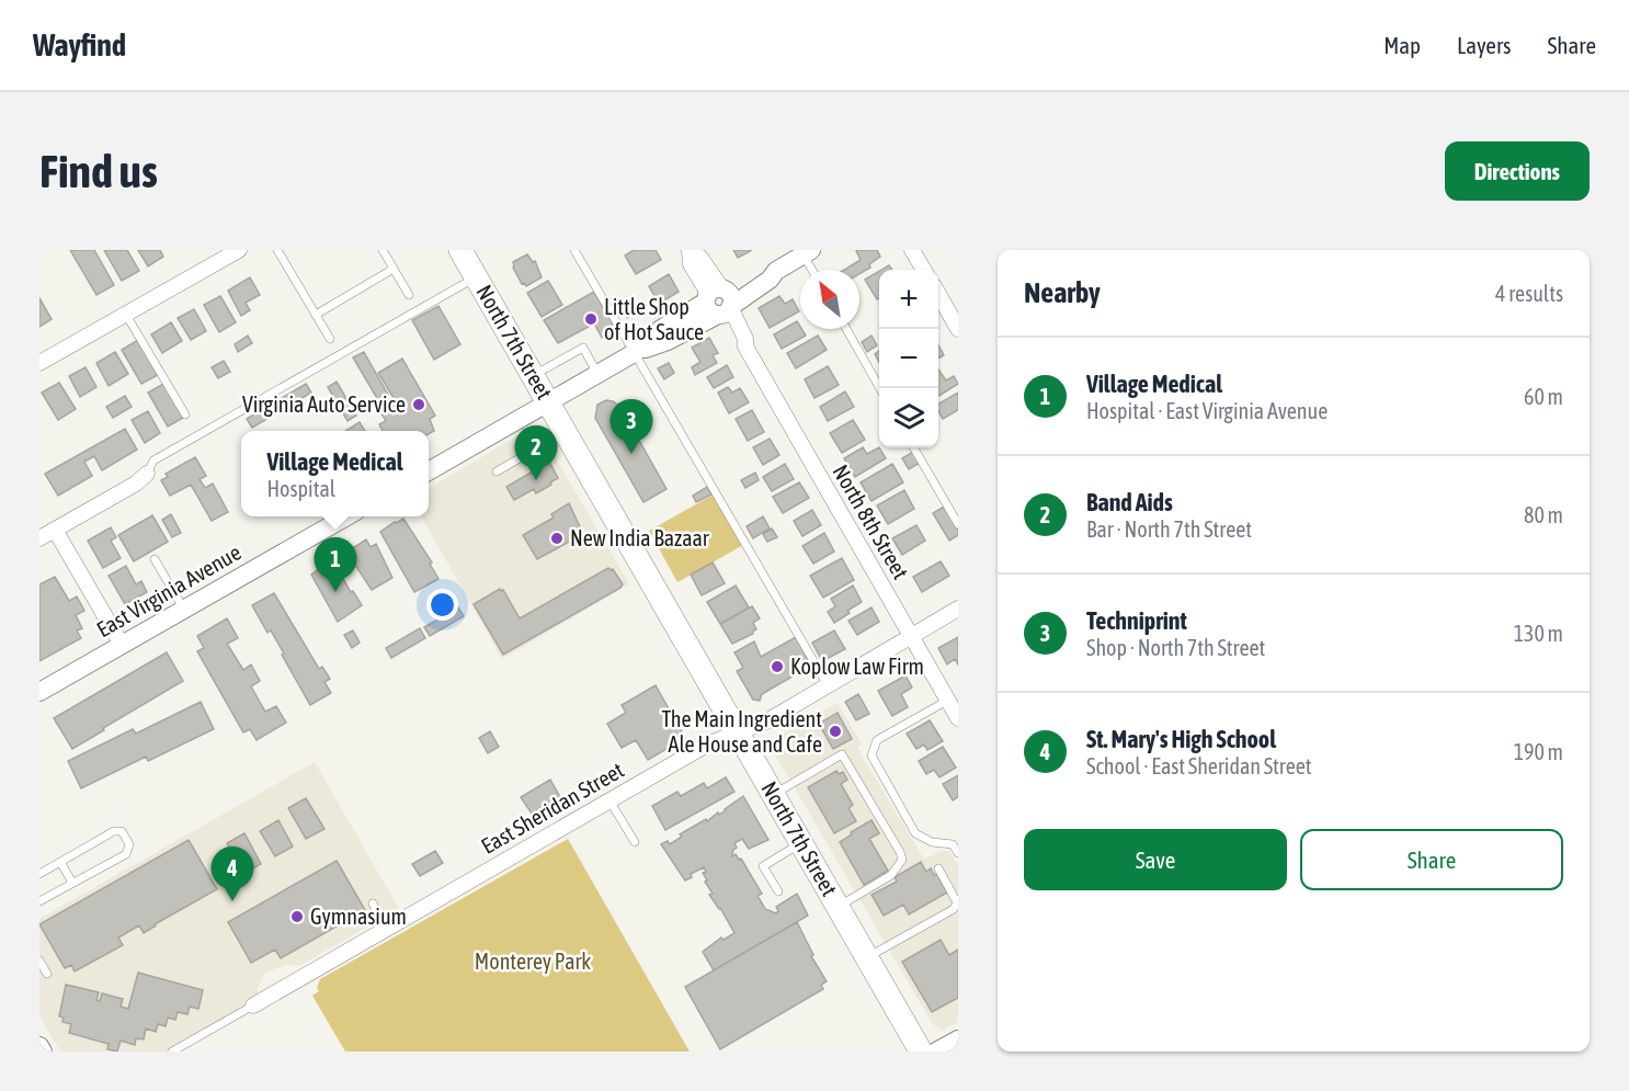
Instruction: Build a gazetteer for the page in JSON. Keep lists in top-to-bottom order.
{
  "streets": {
    "main road": ["North 7th Street"],
    "street": ["North 8th Street", "East Virginia Avenue", "East Sheridan Street"]
  },
  "crossings": [
    ["North 7th Street", "East Sheridan Street"],
    ["North 8th Street", "East Sheridan Street"]
  ],
  "parks": ["Monterey Park"],
  "places": [
    "Little Shop of Hot Sauce",
    "Virginia Auto Service",
    "New India Bazaar",
    "Koplow Law Firm",
    "The Main Ingredient Ale House and Cafe",
    "Gymnasium"
  ],
  "north": "top left",
  "page": {
    "header": "Wayfind",
    "nav": ["Map", "Layers", "Share"],
    "buttons": [
      "Directions",
      ["Save", "Share"]
    ],
    "title": "Find us",
    "heading": ["Nearby", "4 results"],
    "map_buttons": ["+", "−"],
    "list": [
      {
        "mark": "1",
        "name": "Village Medical",
        "note": "Hospital · East Virginia Avenue",
        "value": "60 m"
      },
      {
        "mark": "2",
        "name": "Band Aids",
        "note": "Bar · North 7th Street",
        "value": "80 m"
      },
      {
        "mark": "3",
        "name": "Techniprint",
        "note": "Shop · North 7th Street",
        "value": "130 m"
      },
      {
        "mark": "4",
        "name": "St. Mary's High School",
        "note": "School · East Sheridan Street",
        "value": "190 m"
      }
    ],
    "pins": [
      "3",
      "2",
      "1",
      "4"
    ],
    "popup": ["Village Medical", "Hospital"]
  }
}
